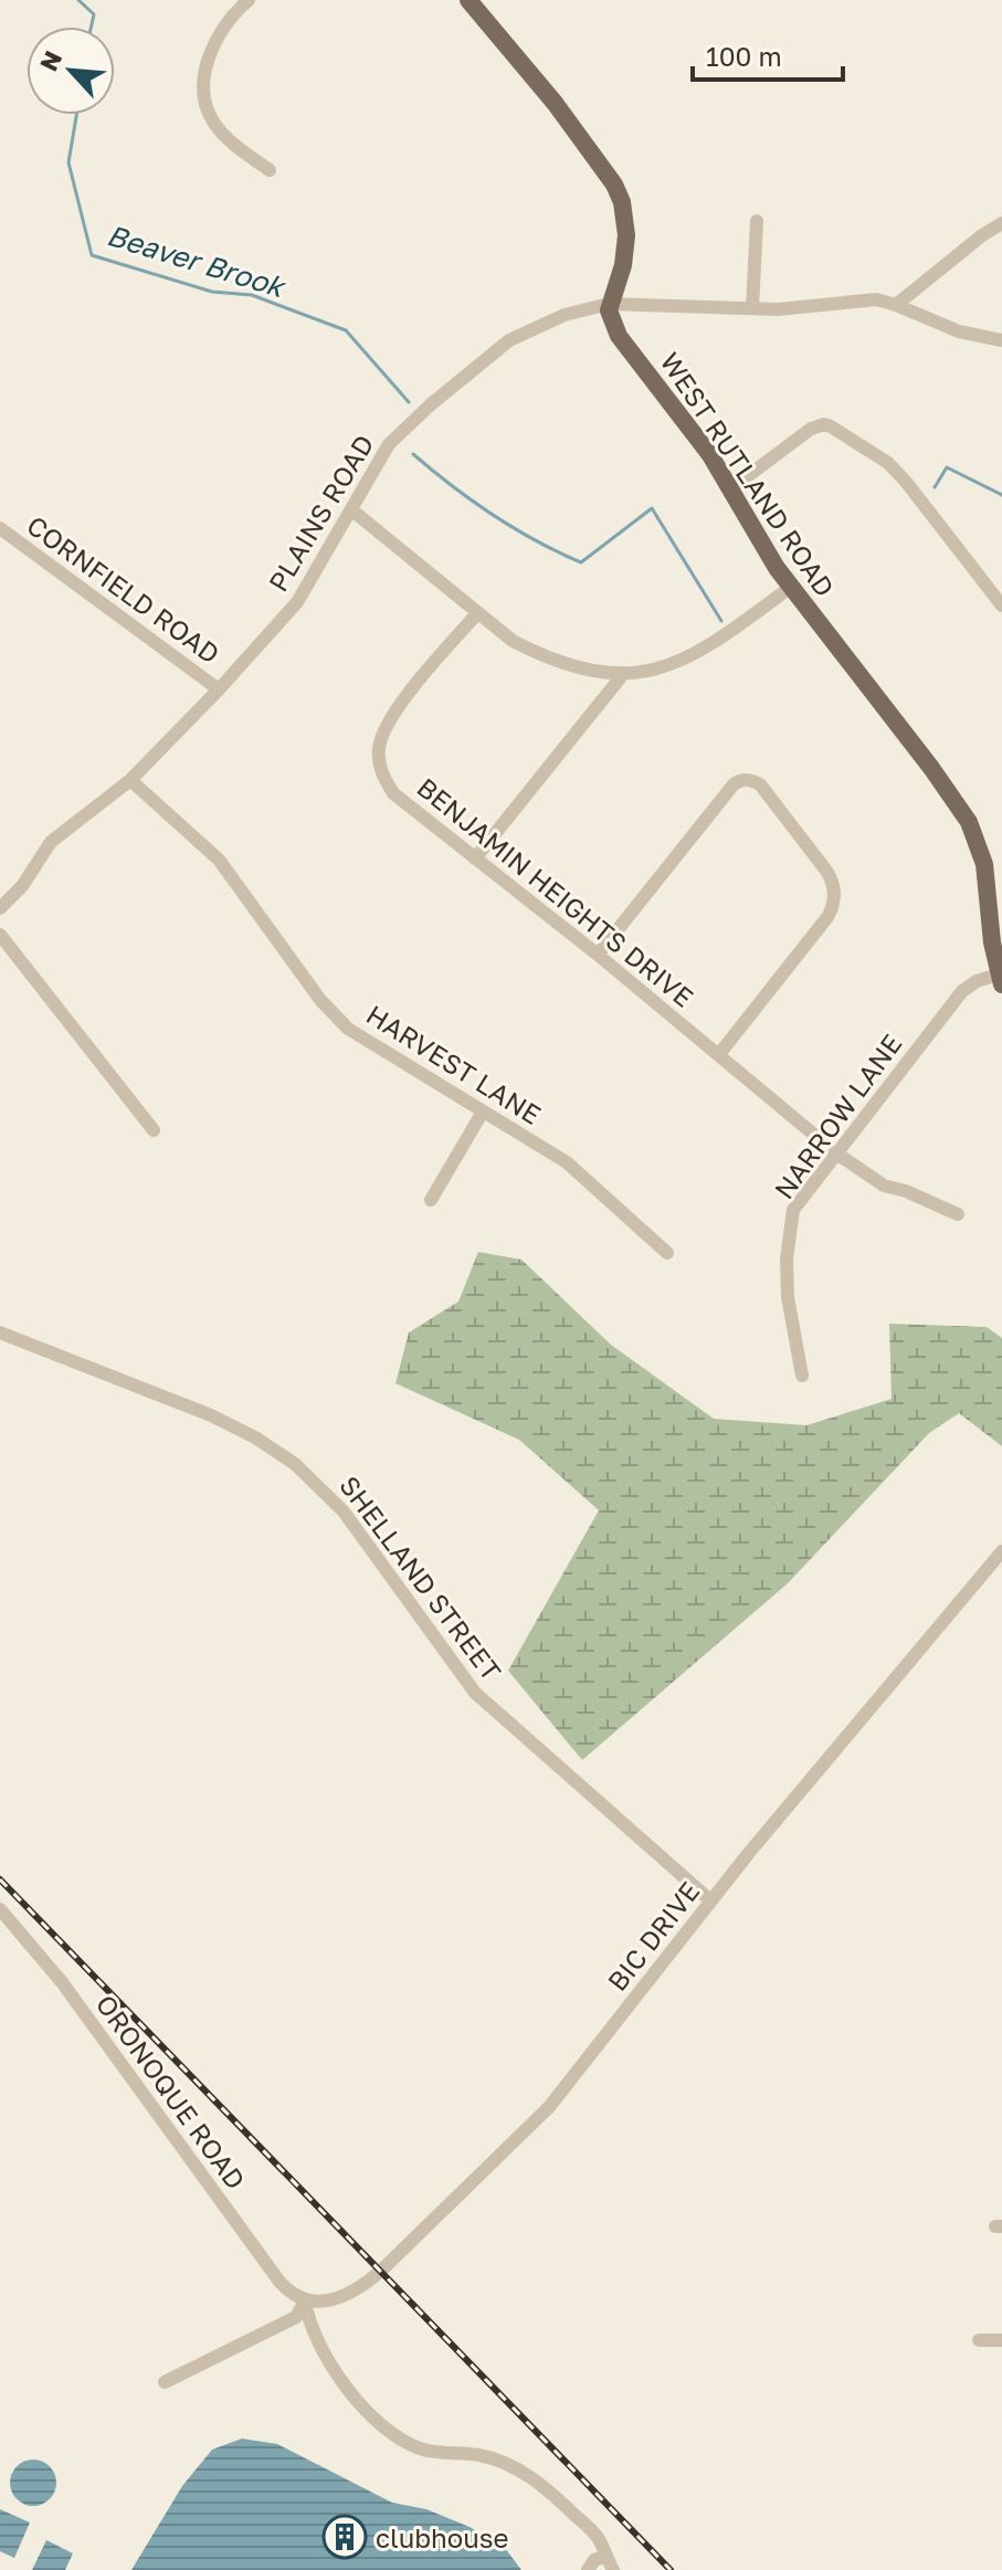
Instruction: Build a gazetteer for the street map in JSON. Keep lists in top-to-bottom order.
{
  "streets": {
    "main road": ["WEST RUTLAND ROAD"],
    "street": [
      "PLAINS ROAD",
      "CORNFIELD ROAD",
      "BENJAMIN HEIGHTS DRIVE",
      "HARVEST LANE",
      "NARROW LANE",
      "SHELLAND STREET",
      "BIC DRIVE",
      "ORONOQUE ROAD"
    ]
  },
  "crossings": [
    ["WEST RUTLAND ROAD", "PLAINS ROAD"],
    ["WEST RUTLAND ROAD", "NARROW LANE"],
    ["PLAINS ROAD", "CORNFIELD ROAD"],
    ["PLAINS ROAD", "HARVEST LANE"],
    ["SHELLAND STREET", "BIC DRIVE"],
    ["BIC DRIVE", "ORONOQUE ROAD"]
  ],
  "water": ["Beaver Brook"],
  "places": {
    "building": ["clubhouse"]
  },
  "scale_bar": "100 m",
  "north": "top left"
}
